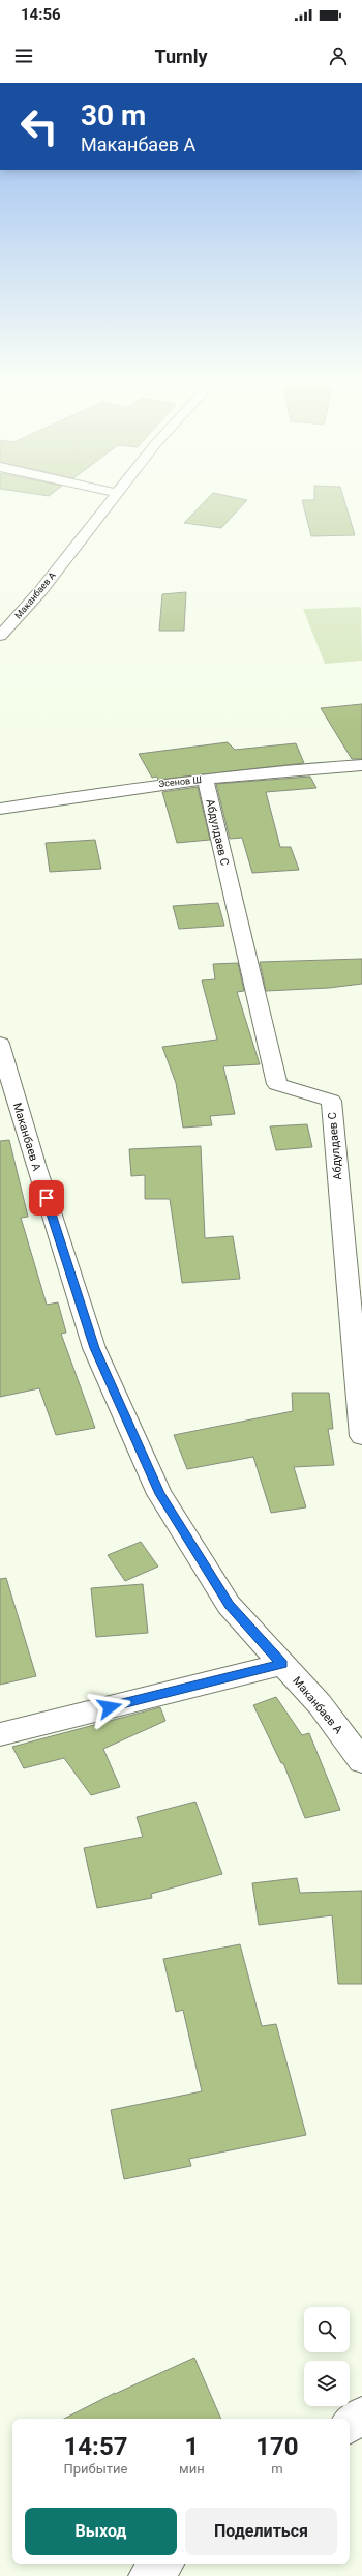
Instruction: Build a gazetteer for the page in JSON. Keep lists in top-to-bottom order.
{
  "streets": {
    "main road": ["Маканбаев А", "Эсенов Ш", "Абдулдаев С"]
  },
  "crossings": [
    ["Эсенов Ш", "Абдулдаев С"]
  ],
  "page": {
    "status": "14:56",
    "header": "Turnly",
    "turn": ["30 m", "Маканбаев А"],
    "eta": [
      "14:57",
      "Прибытие",
      "1",
      "мин",
      "170",
      "m"
    ],
    "buttons": ["Выход", "Поделиться"]
  }
}
